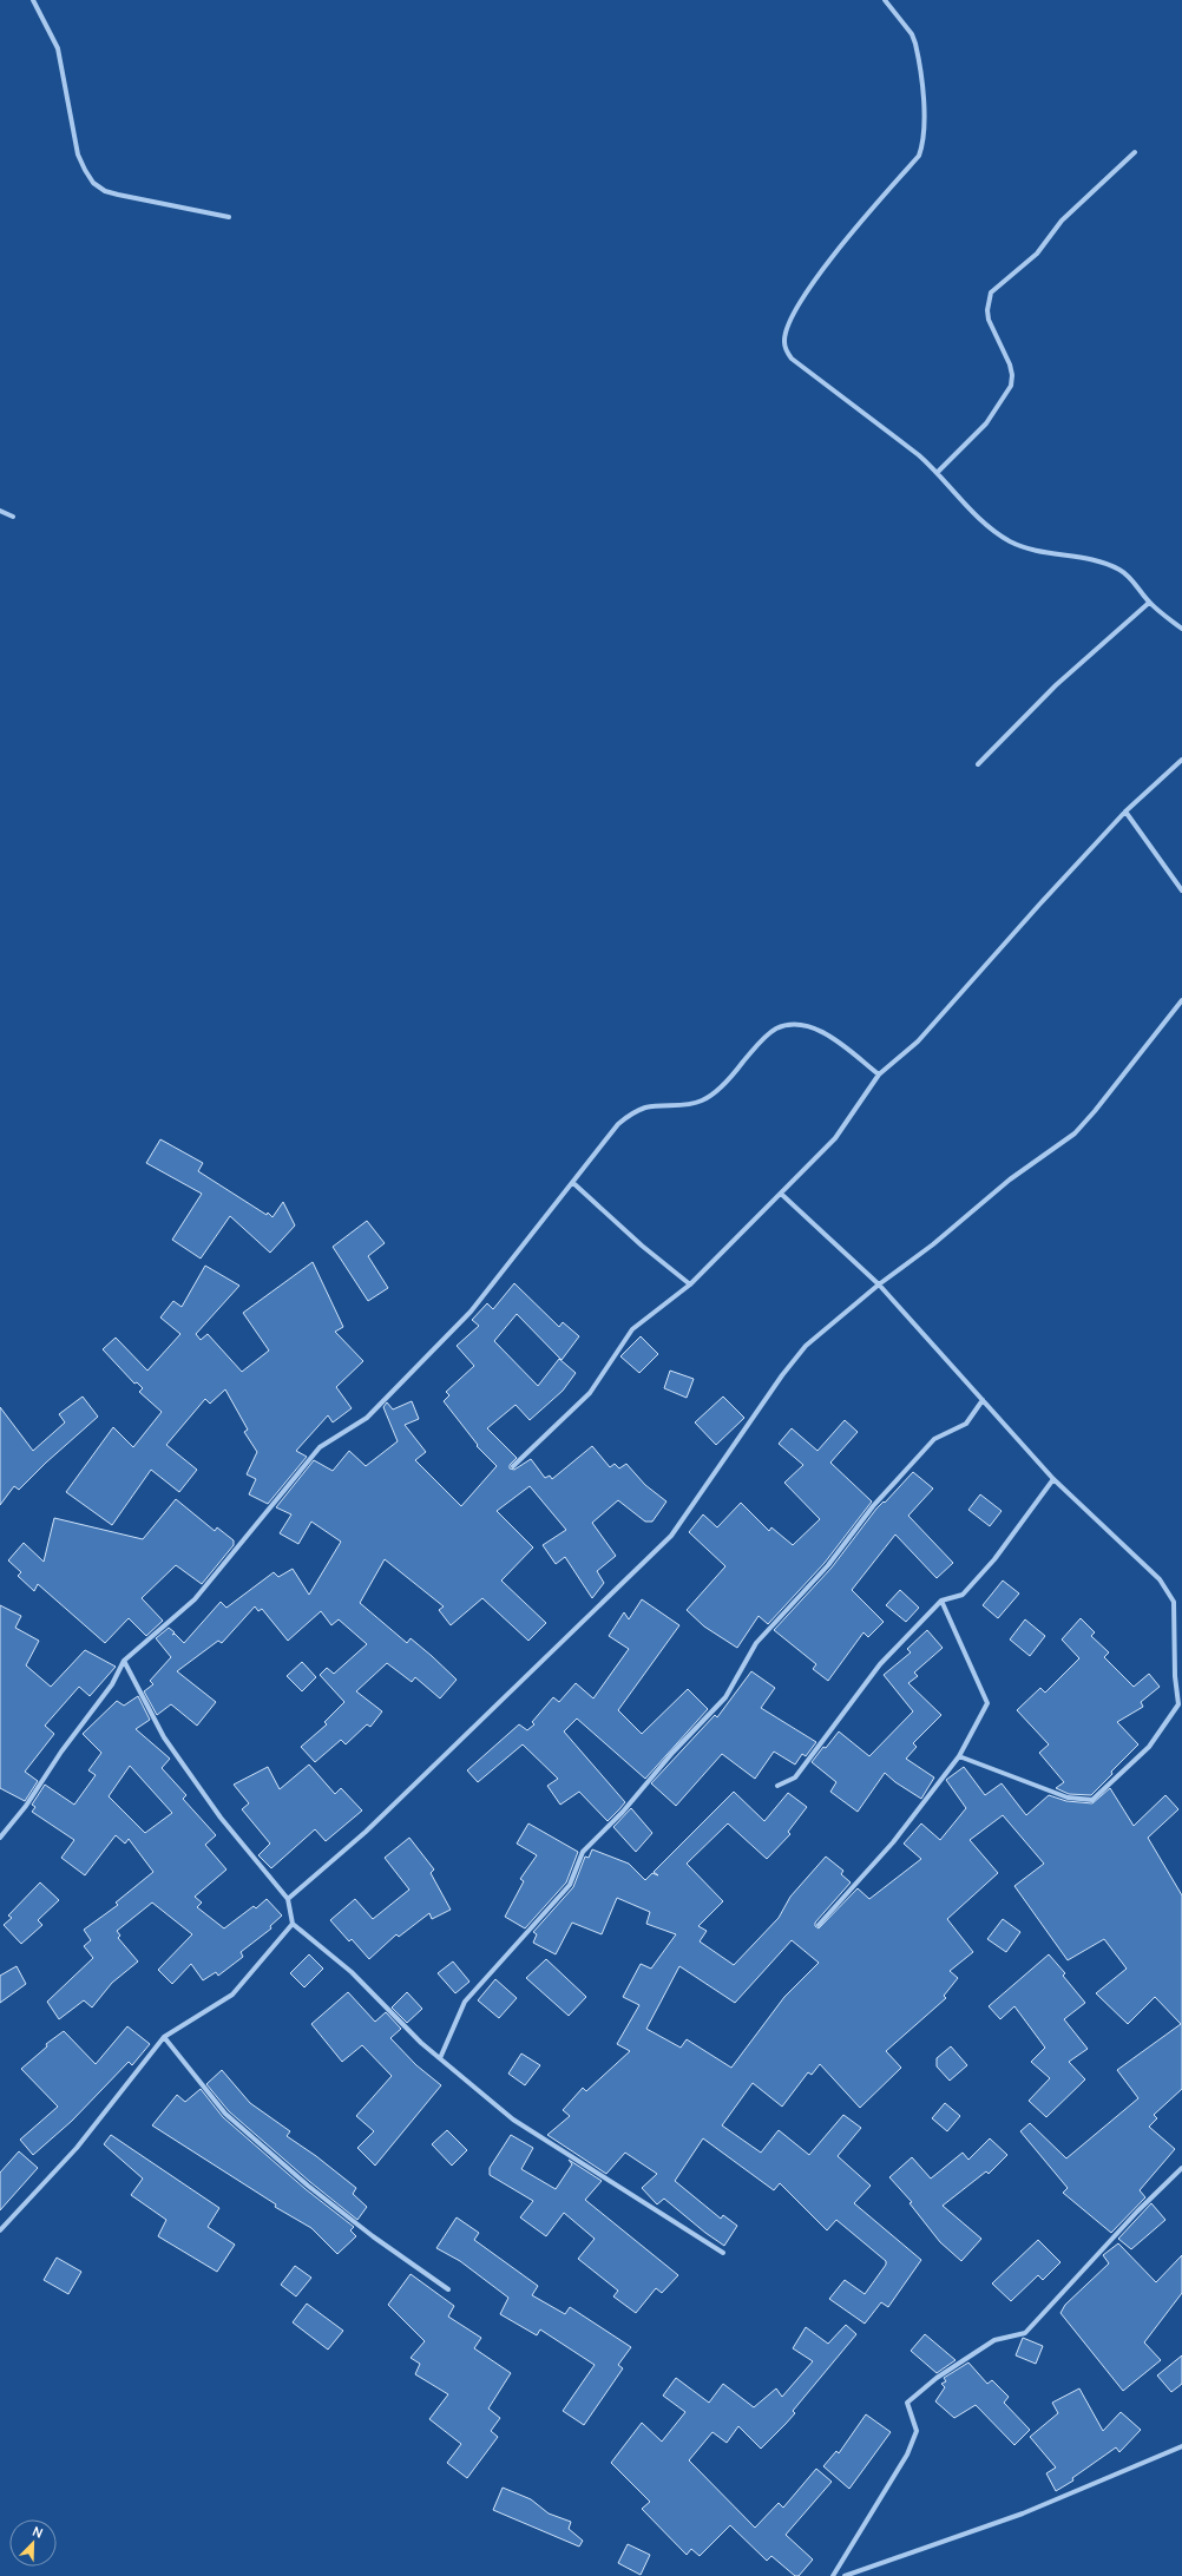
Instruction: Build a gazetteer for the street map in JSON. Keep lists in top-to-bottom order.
{
  "north": "top right"
}
